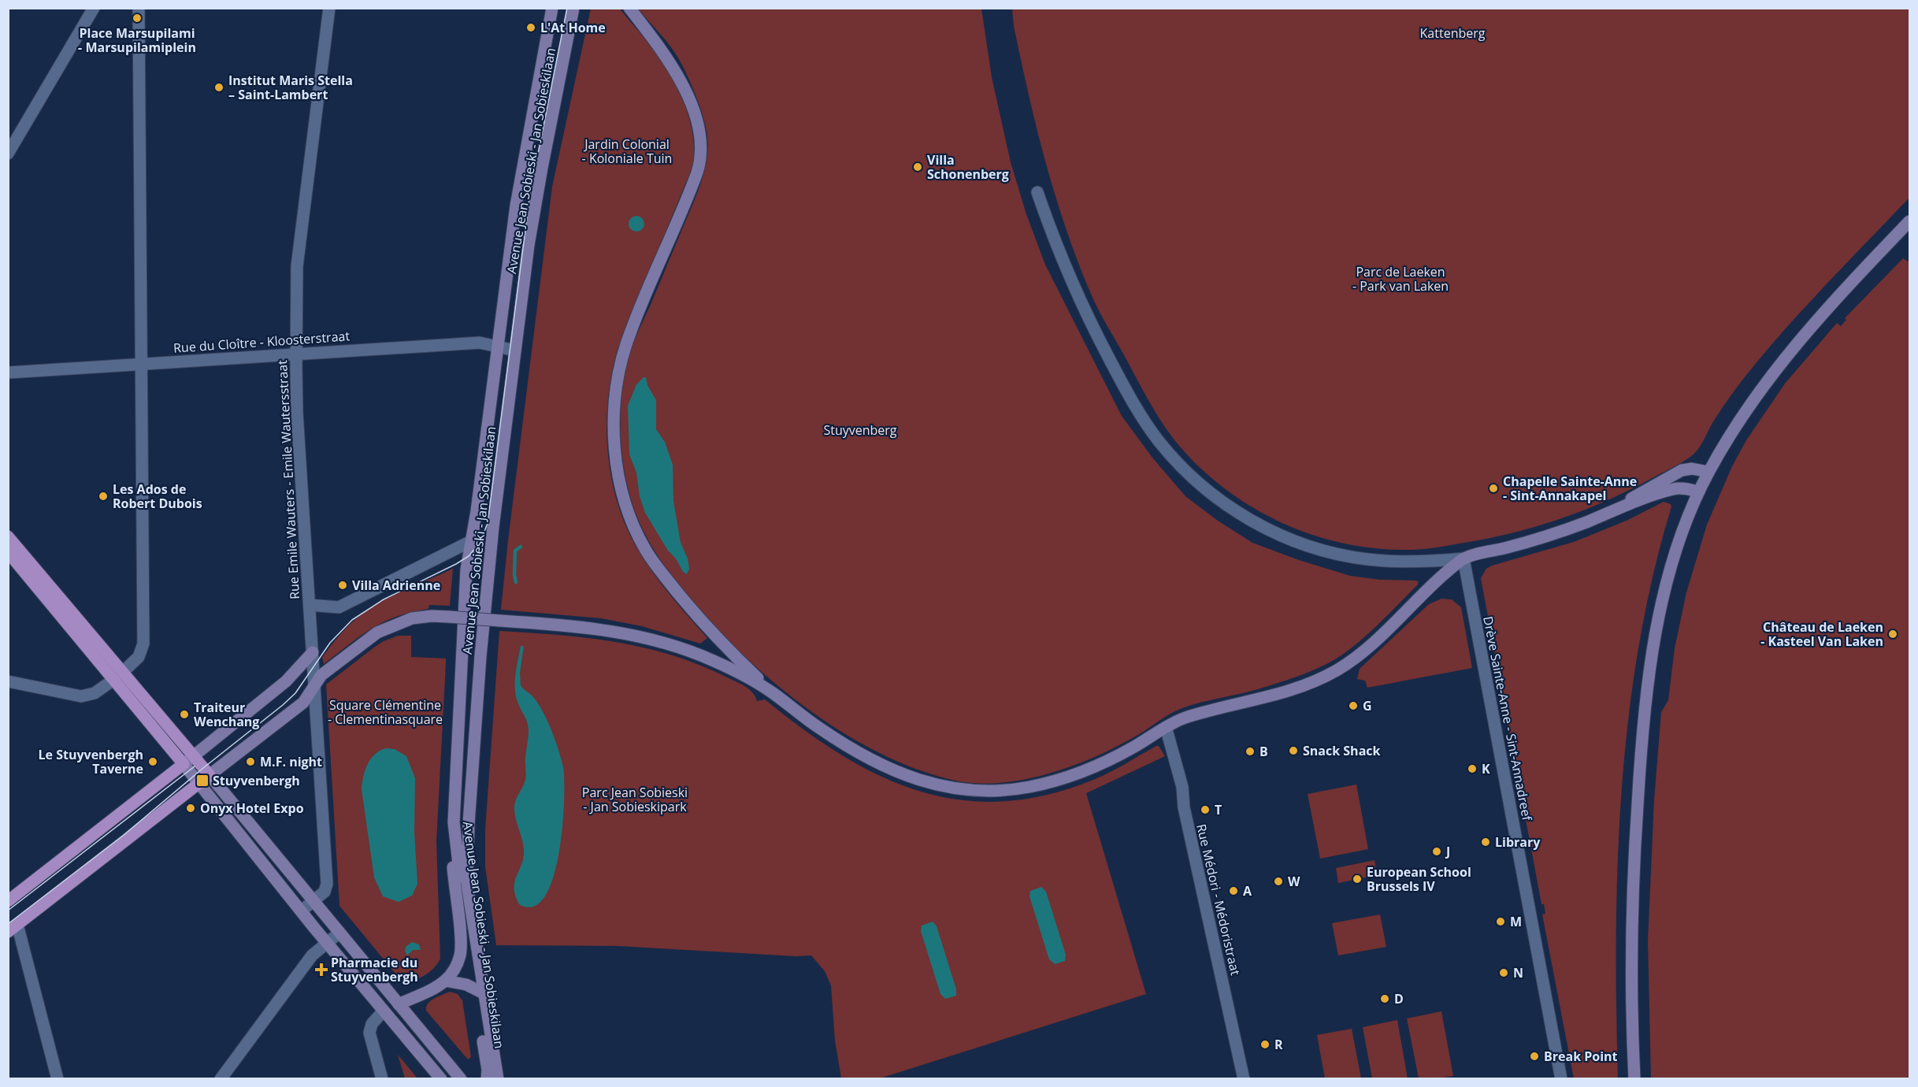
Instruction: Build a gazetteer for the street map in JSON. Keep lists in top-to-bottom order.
{
  "streets": {
    "street": [
      "Avenue Jean Sobieski - Jan Sobieskilaan",
      "Rue du Cloître - Kloosterstraat",
      "Rue Emile Wauters - Emile Wautersstraat",
      "Drève Sainte-Anne - Sint-Annadreef",
      "Rue Médori - Médoristraat"
    ]
  },
  "crossings": [
    ["Avenue Jean Sobieski - Jan Sobieskilaan", "Rue du Cloître - Kloosterstraat"],
    ["Rue du Cloître - Kloosterstraat", "Rue Emile Wauters - Emile Wautersstraat"]
  ],
  "parks": [
    "Kattenberg",
    "Jardin Colonial - Koloniale Tuin",
    "Parc de Laeken - Park van Laken",
    "Stuyvenberg",
    "Square Clémentine - Clementinasquare",
    "Parc Jean Sobieski - Jan Sobieskipark"
  ],
  "places": {
    "other": [
      "Place Marsupilami - Marsupilamiplein",
      "L'At Home",
      "Institut Maris Stella – Saint-Lambert",
      "Villa Schonenberg",
      "Chapelle Sainte-Anne - Sint-Annakapel",
      "Les Ados de Robert Dubois",
      "Villa Adrienne",
      "Château de Laeken - Kasteel Van Laken",
      "G",
      "Traiteur Wenchang",
      "Snack Shack",
      "B",
      "Le Stuyvenbergh Taverne",
      "M.F. night",
      "K",
      "Onyx Hotel Expo",
      "T",
      "Library",
      "J",
      "European School Brussels IV",
      "W",
      "A",
      "M",
      "N",
      "D",
      "R",
      "Break Point"
    ],
    "transit": ["Stuyvenbergh"],
    "health": ["Pharmacie du Stuyvenbergh"]
  }
}
